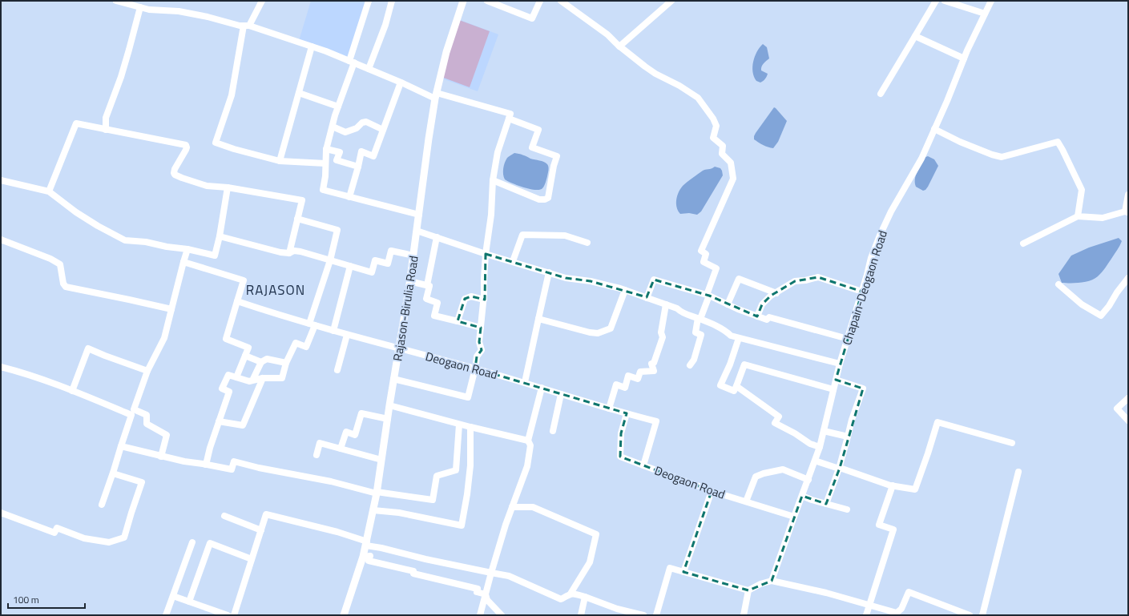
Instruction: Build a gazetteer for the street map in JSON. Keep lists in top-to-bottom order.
{
  "streets": {
    "street": ["Chapain-Deogaon Road", "Rajason-Birulia Road", "Deogaon Road"]
  },
  "crossings": [
    ["Chapain-Deogaon Road", "Deogaon Road"],
    ["Rajason-Birulia Road", "Deogaon Road"]
  ],
  "districts": ["RAJASON"],
  "scale_bar": "100 m"
}
